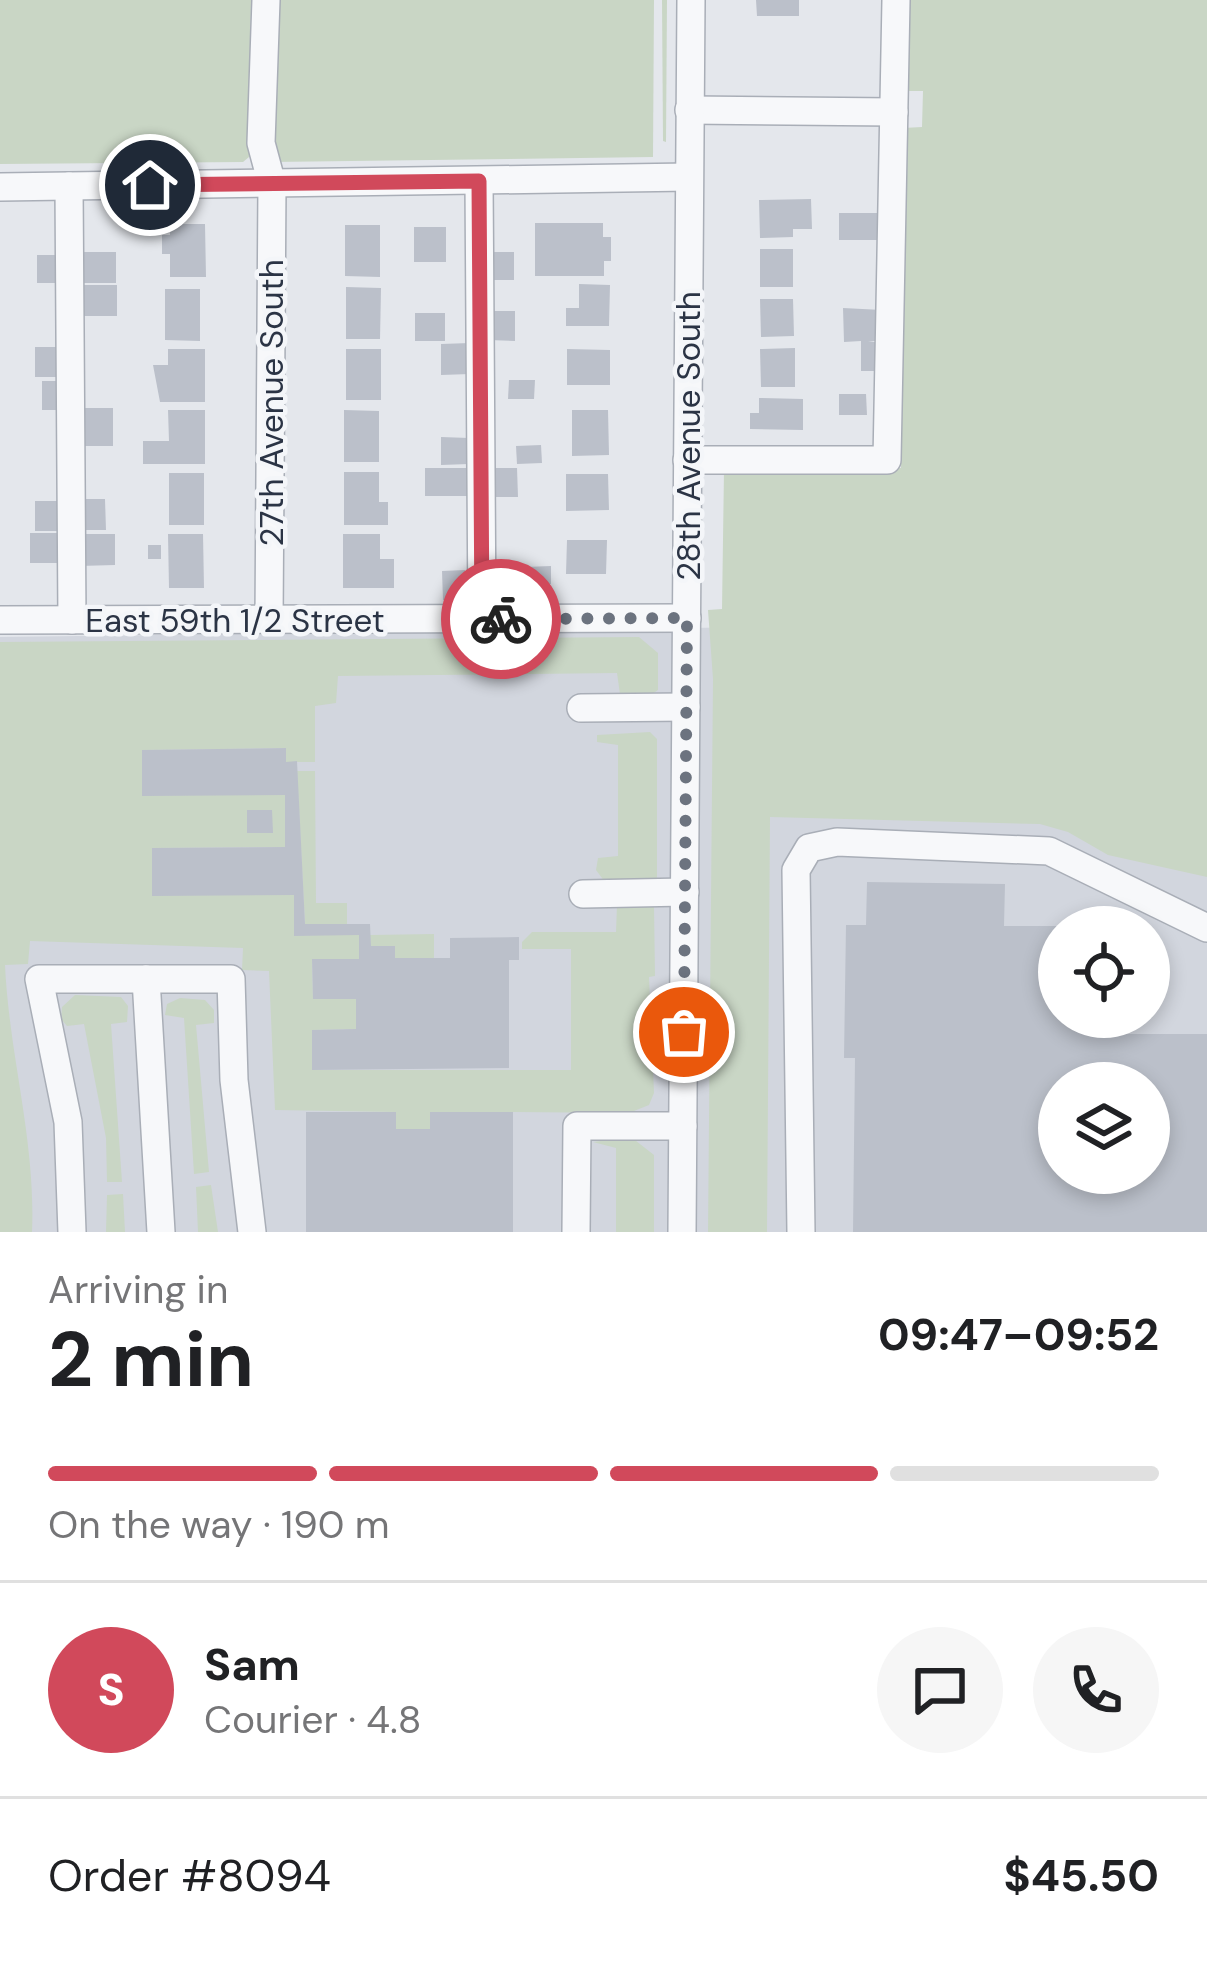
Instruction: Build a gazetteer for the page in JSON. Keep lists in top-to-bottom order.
{
  "streets": {
    "street": ["27th Avenue South", "28th Avenue South", "East 59th 1/2 Street"]
  },
  "crossings": [
    ["27th Avenue South", "East 59th 1/2 Street"],
    ["28th Avenue South", "East 59th 1/2 Street"]
  ],
  "page": {
    "heading": ["2 min", "Arriving in", "09:47–09:52"],
    "panel": [
      "Sam",
      "Courier · 4.8",
      "Order #8094",
      "$45.50"
    ],
    "bar": "On the way · 190 m",
    "round": "S"
  }
}
